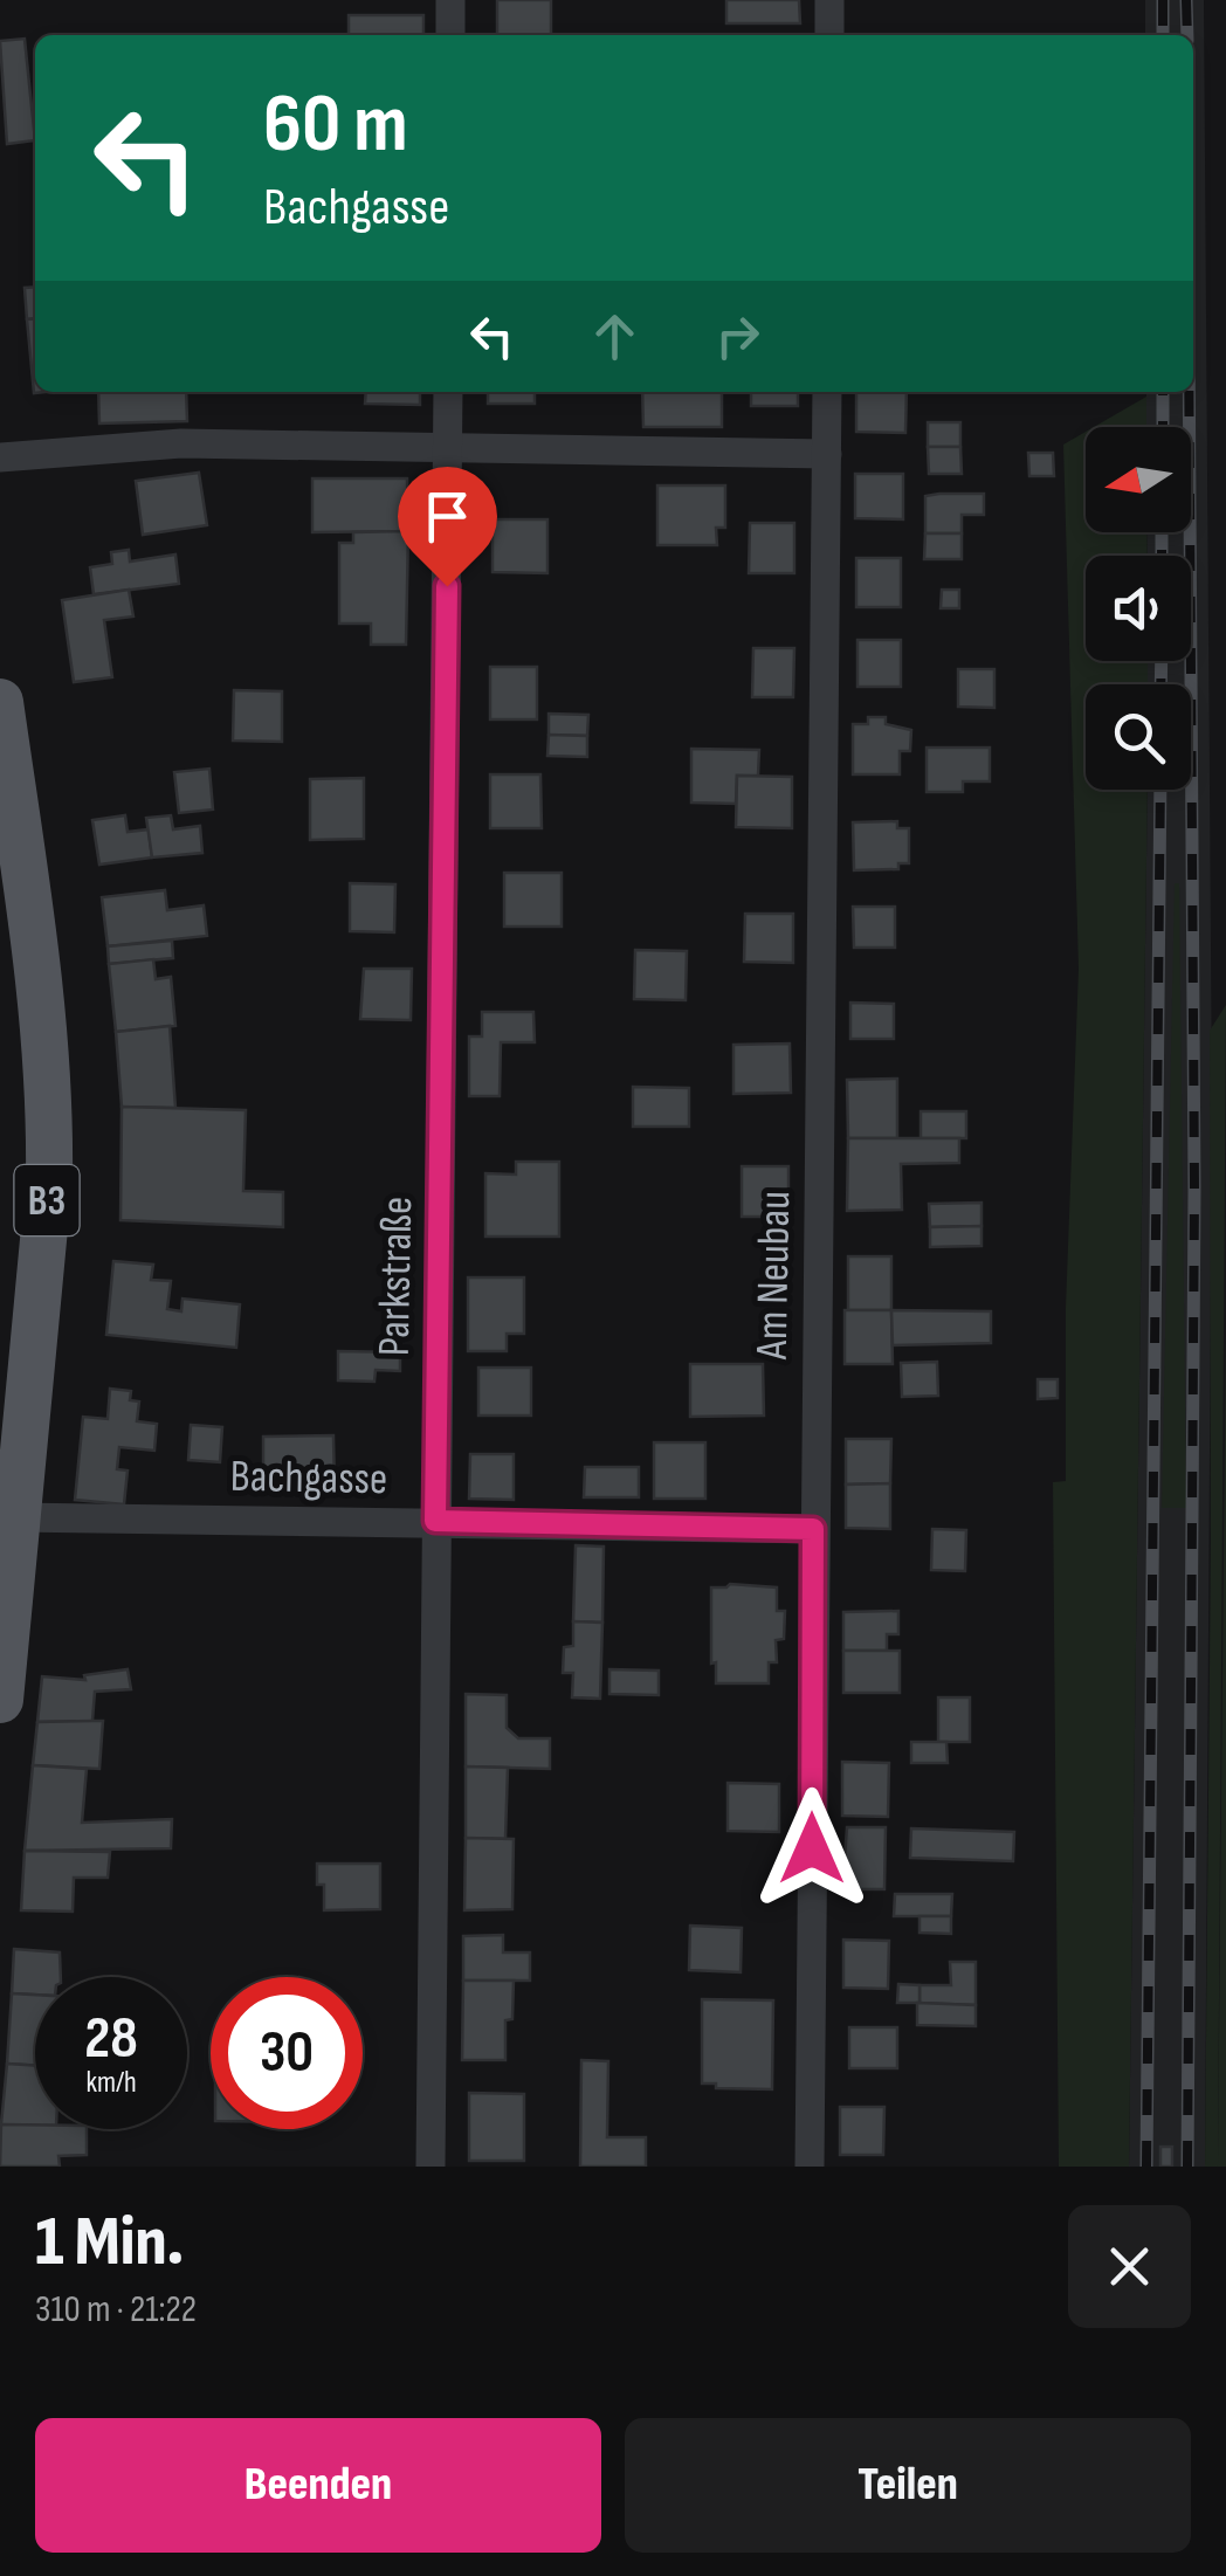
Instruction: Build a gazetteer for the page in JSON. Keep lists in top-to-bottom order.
{
  "streets": {
    "main road": ["B3"],
    "street": ["Am Neubau", "Parkstraße", "Bachgasse"]
  },
  "crossings": [
    ["B3", "Bachgasse"],
    ["Am Neubau", "Bachgasse"],
    ["Parkstraße", "Bachgasse"]
  ],
  "north": "left",
  "page": {
    "turn": ["60 m", "Bachgasse"],
    "speed": "28 km/h",
    "limit": "30",
    "heading": ["1 Min.", "310 m · 21:22"],
    "buttons": ["Beenden", "Teilen"]
  }
}
